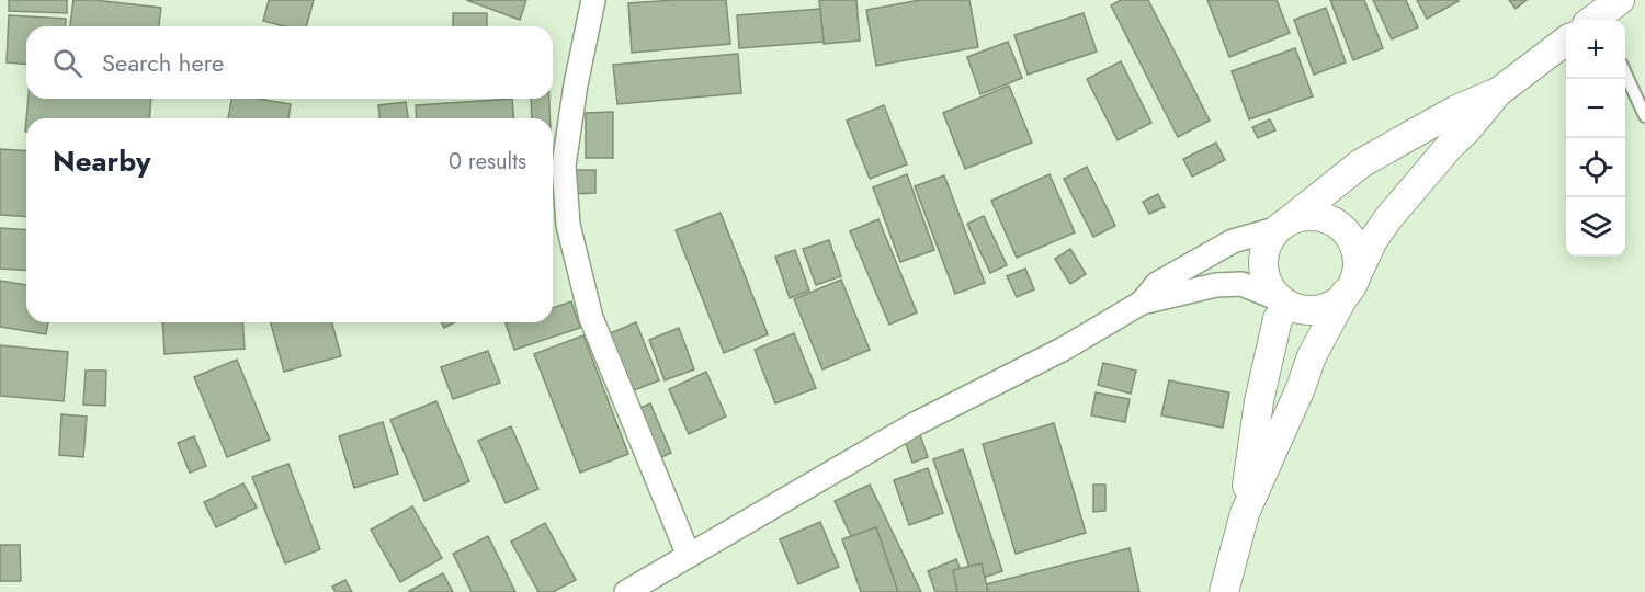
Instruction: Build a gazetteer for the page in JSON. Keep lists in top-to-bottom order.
{
  "page": {
    "map_buttons": ["+", "−"],
    "search": "Search here",
    "heading": ["Nearby", "0 results"]
  }
}
